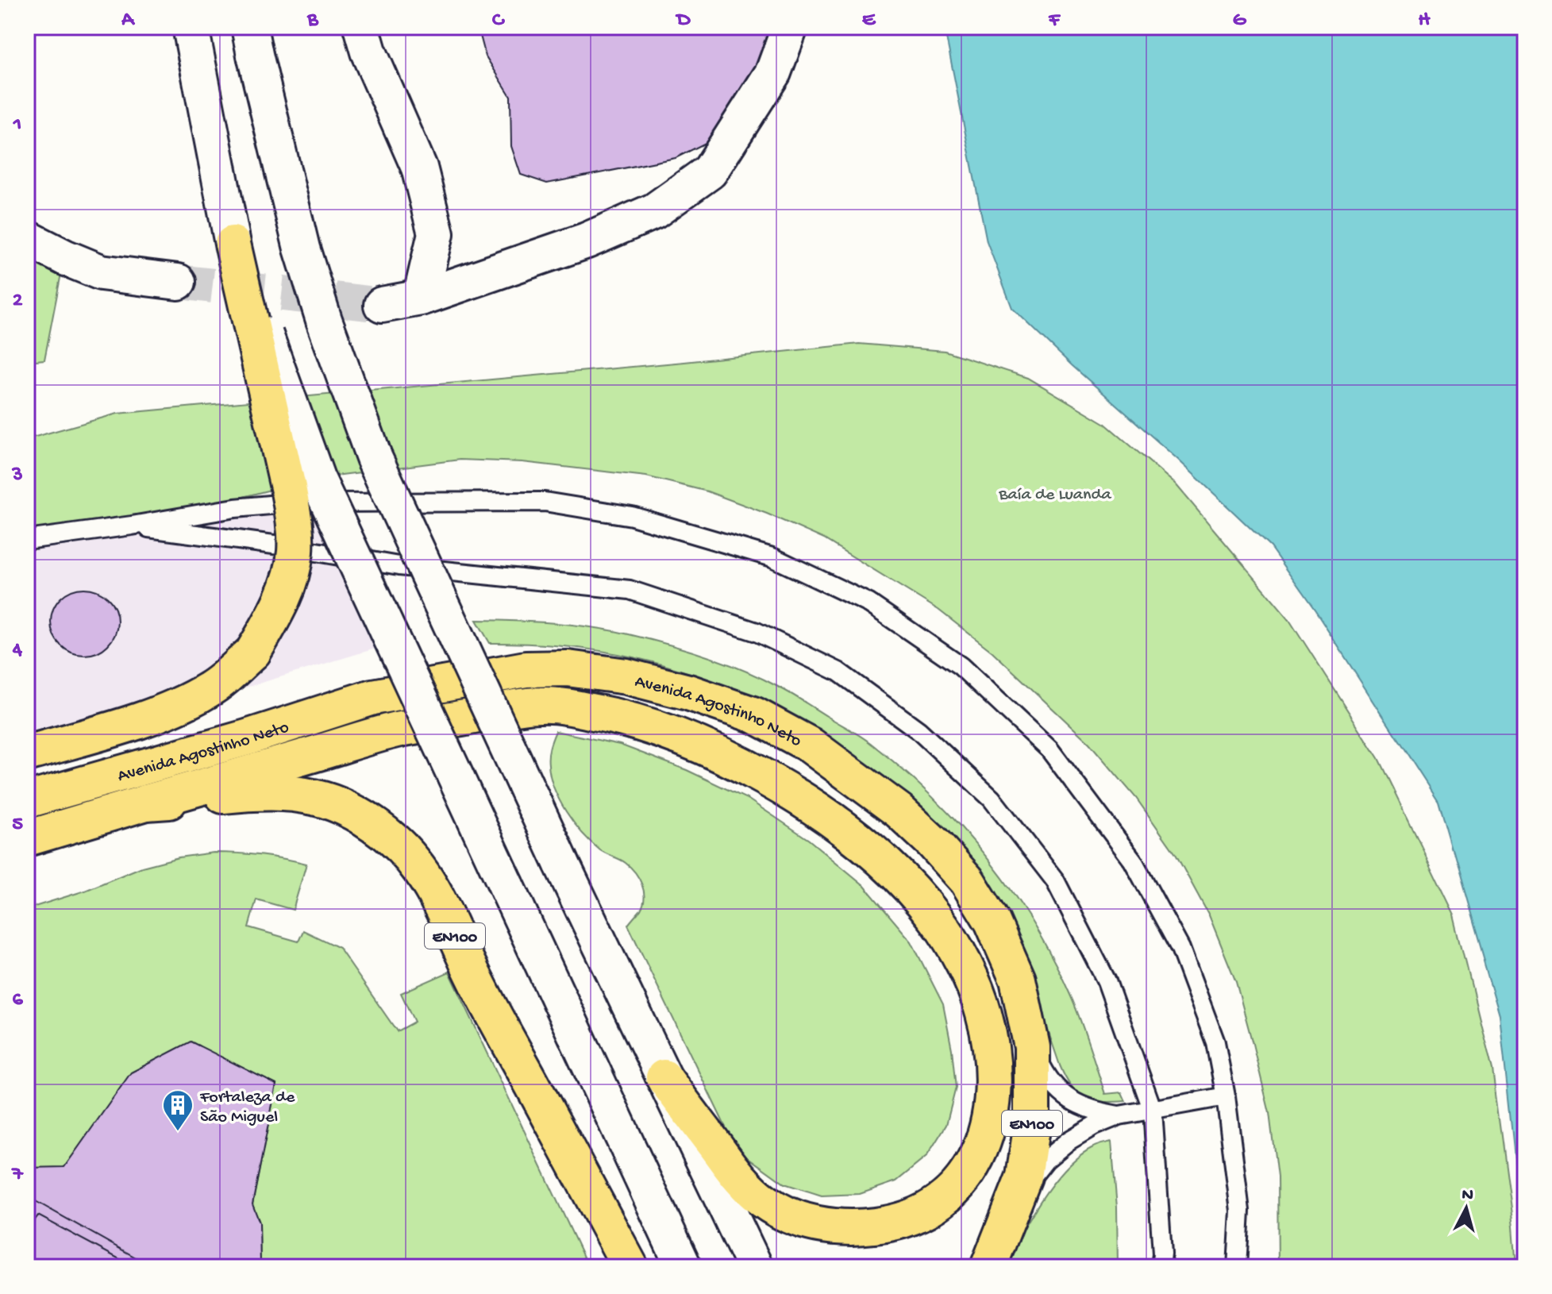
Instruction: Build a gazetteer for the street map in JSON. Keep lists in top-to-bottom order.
{
  "streets": {
    "main road": ["Avenida Agostinho Neto", "EN100"]
  },
  "parks": ["Baía de Luanda"],
  "places": {
    "building": ["Fortaleza de São Miguel"]
  },
  "north": "top",
  "grid": {
    "columns": [
      "A",
      "B",
      "C",
      "D",
      "E",
      "F",
      "G",
      "H"
    ],
    "rows": [
      "1",
      "2",
      "3",
      "4",
      "5",
      "6",
      "7"
    ]
  }
}
